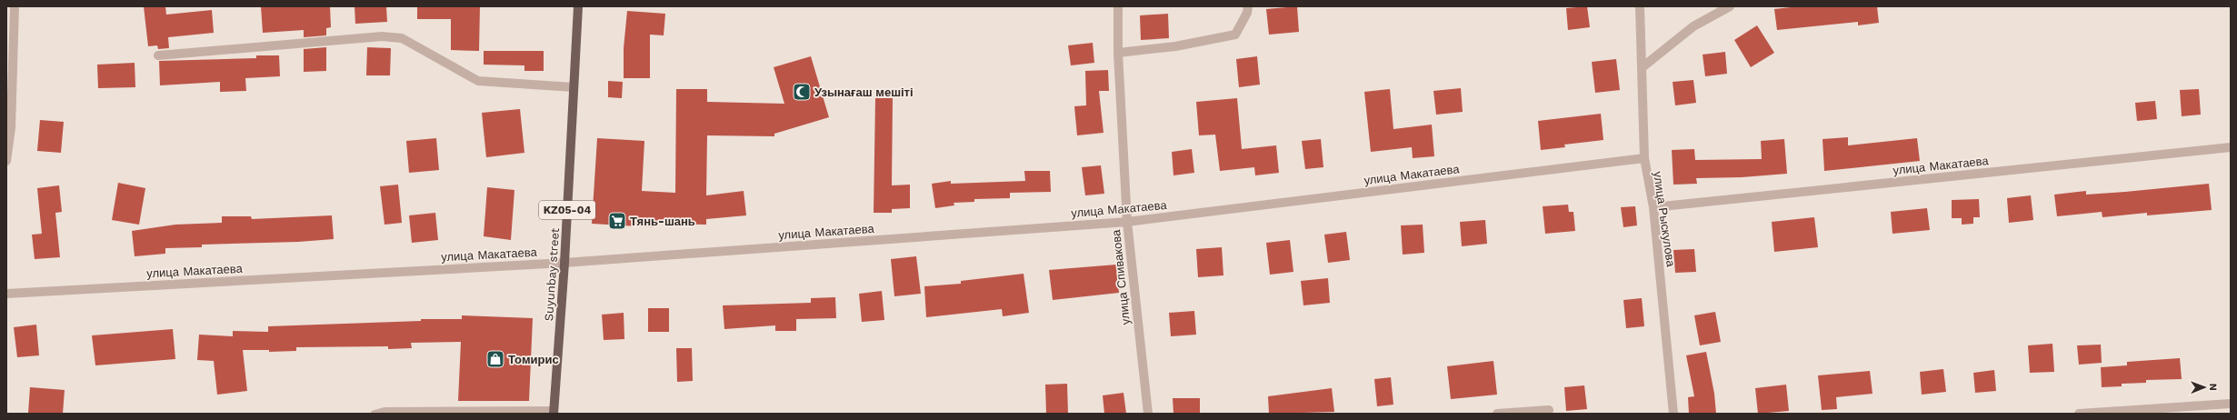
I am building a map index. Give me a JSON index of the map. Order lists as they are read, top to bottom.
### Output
{
  "streets": {
    "main road": ["KZ05-04", "Suyunbay street"],
    "street": ["улица Макатаева", "улица Рыскулова", "улица Спивакова"]
  },
  "crossings": [
    ["улица Макатаева", "улица Рыскулова"],
    ["улица Макатаева", "Suyunbay street"],
    ["улица Макатаева", "улица Спивакова"]
  ],
  "places": {
    "mosque": ["Узынағаш мешіті"],
    "supermarket": ["Тянь-шань"],
    "shop": ["Томирис"]
  },
  "north": "right"
}
